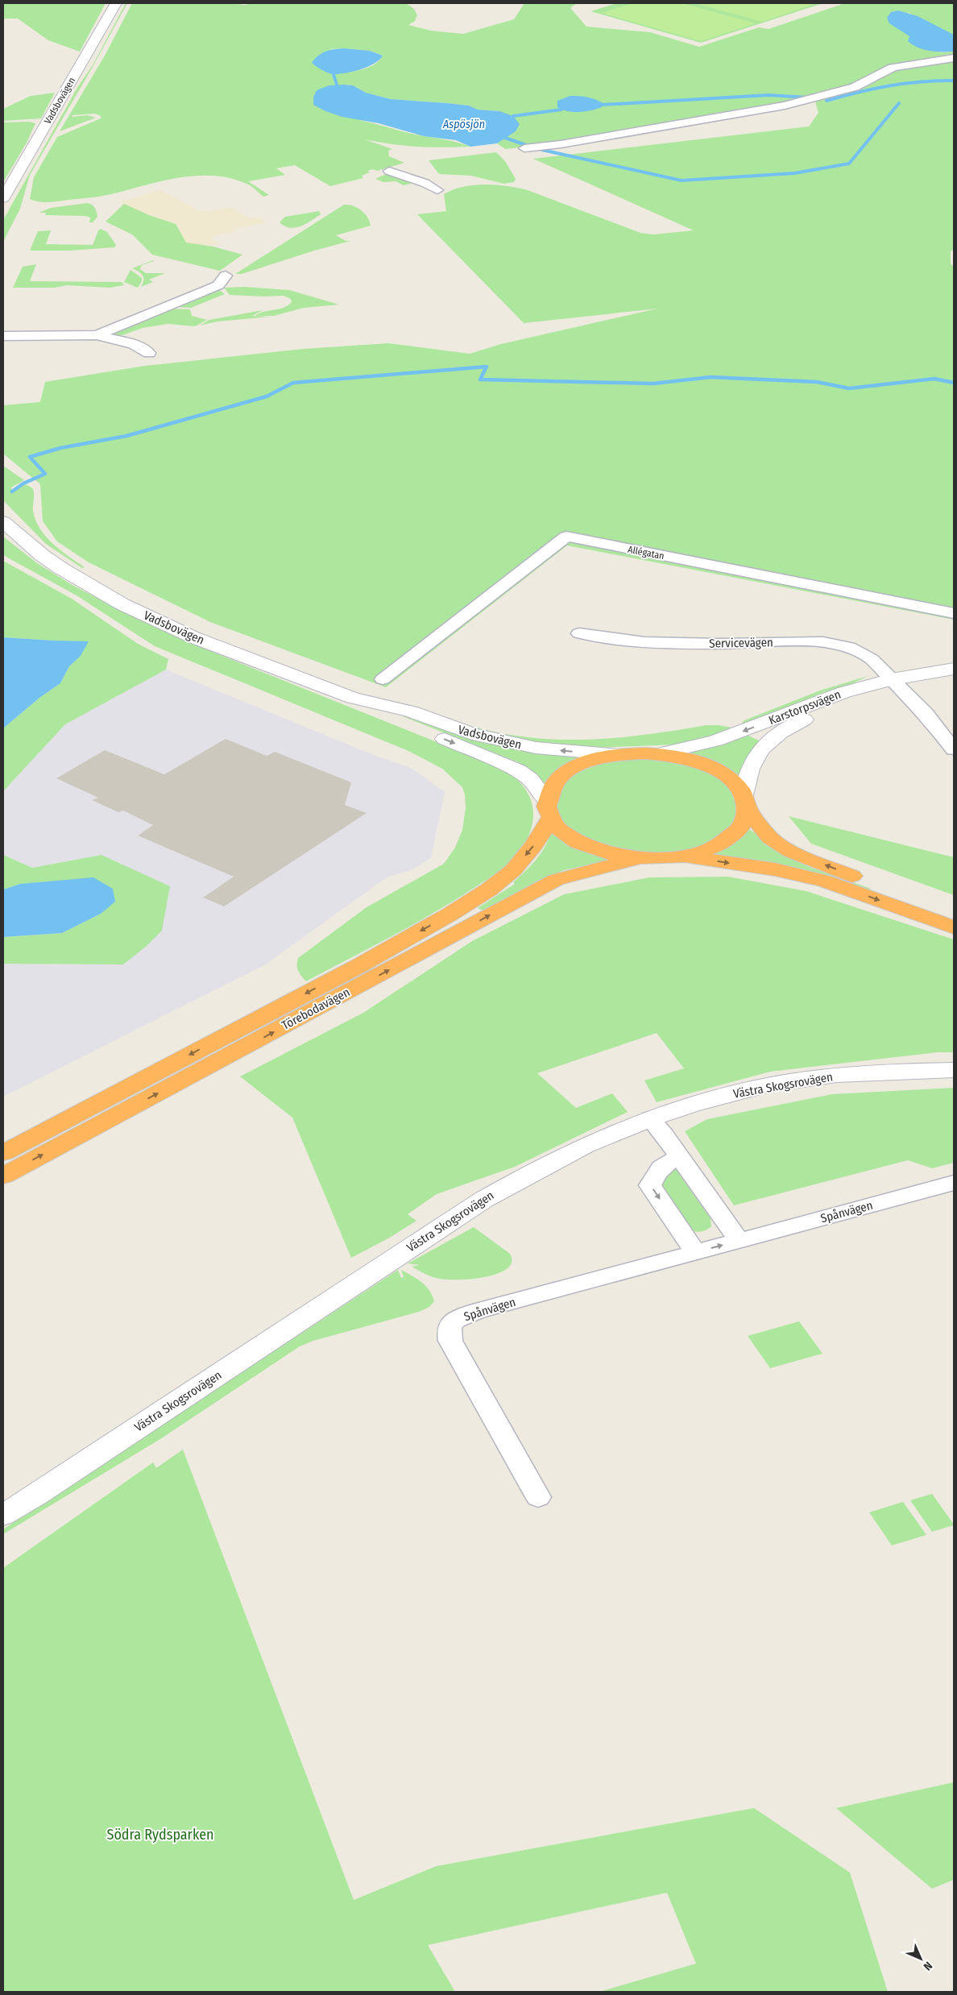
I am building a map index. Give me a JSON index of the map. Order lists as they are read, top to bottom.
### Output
{
  "streets": {
    "highway": ["Törebodavägen"],
    "main road": ["Vadsbovägen", "Karstorpsvägen", "Västra Skogsrovägen"],
    "street": ["Allégatan", "Servicevägen", "Spånvägen"]
  },
  "crossings": [
    ["Vadsbovägen", "Törebodavägen"],
    ["Servicevägen", "Karstorpsvägen"],
    ["Karstorpsvägen", "Törebodavägen"]
  ],
  "one_way": ["Karstorpsvägen"],
  "water": ["Aspösjön"],
  "parks": ["Södra Rydsparken"],
  "north": "bottom right"
}
